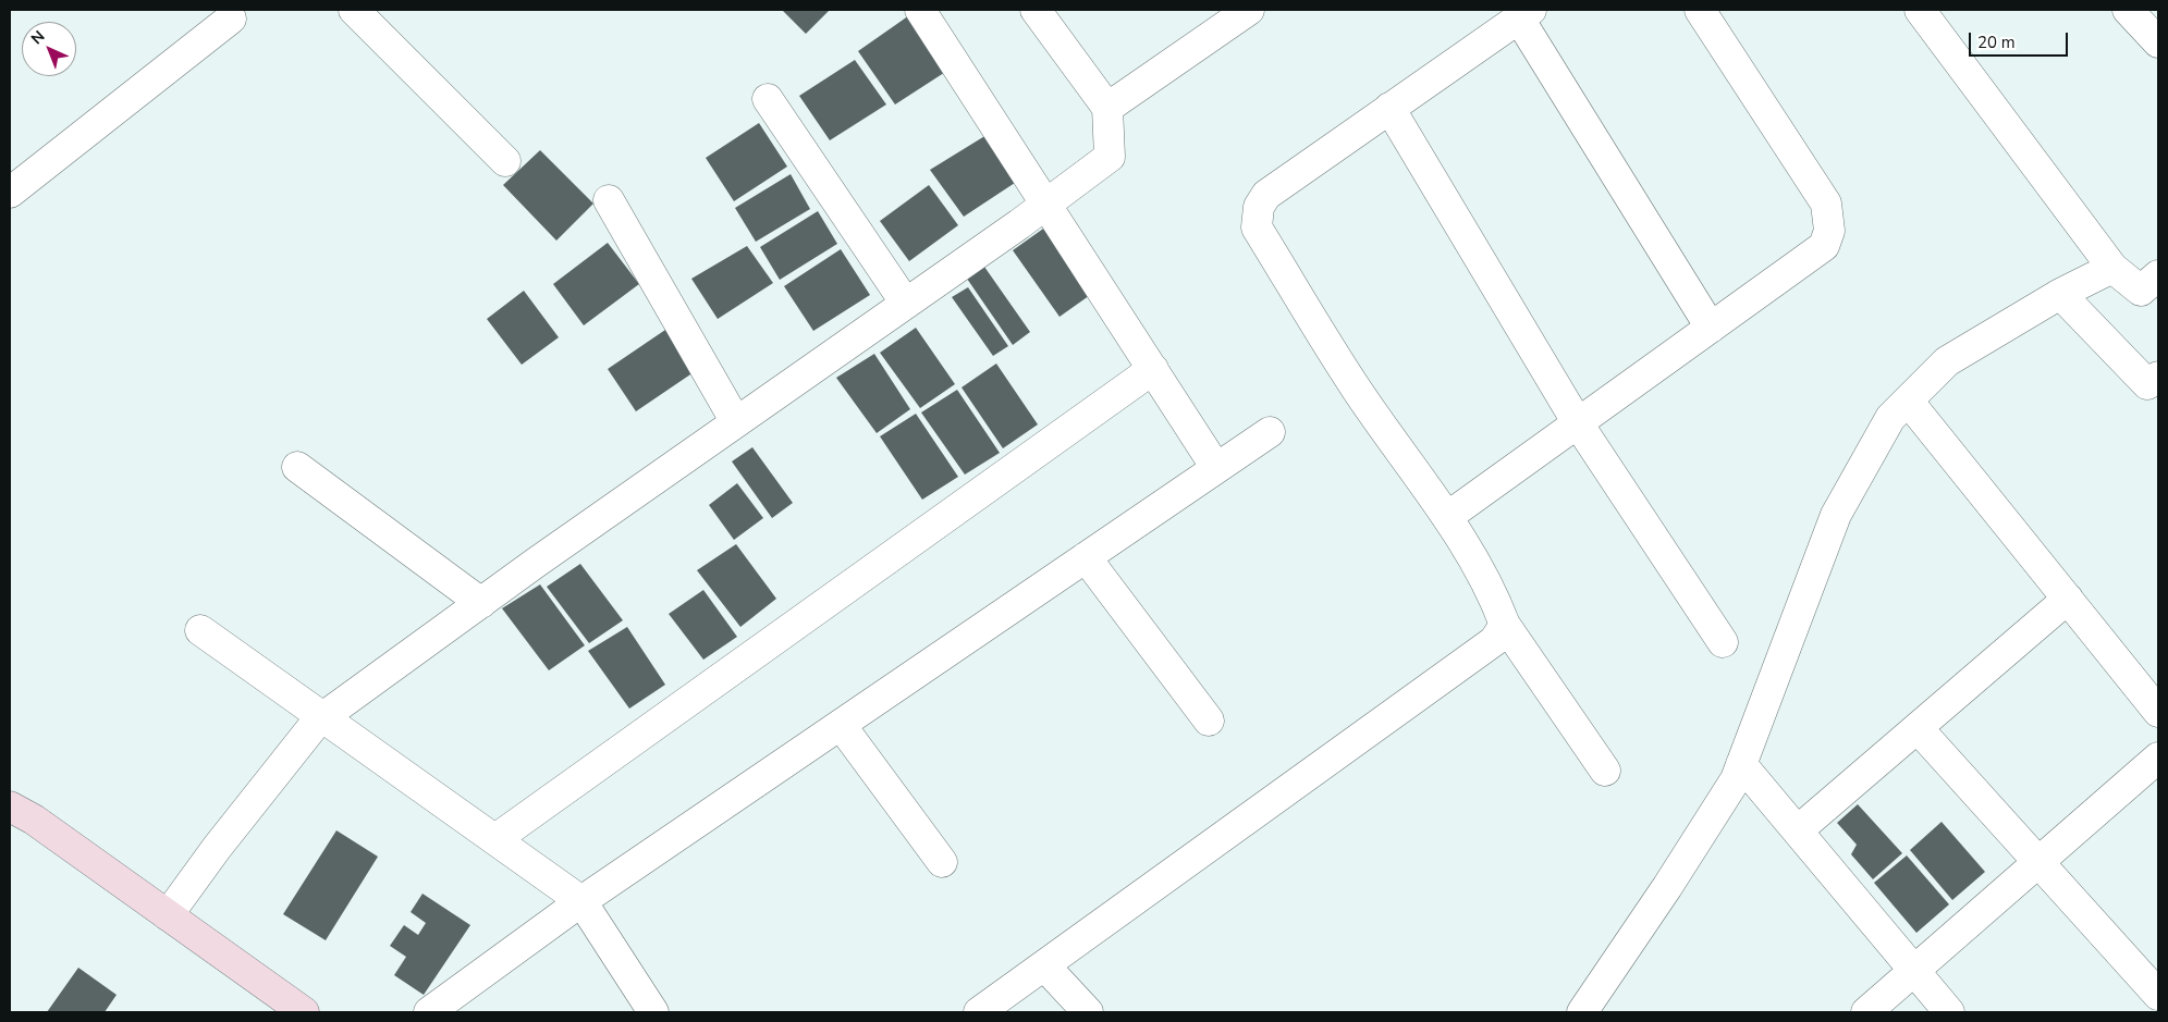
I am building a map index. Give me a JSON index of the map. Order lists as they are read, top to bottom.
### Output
{
  "scale_bar": "20 m",
  "north": "top left"
}
